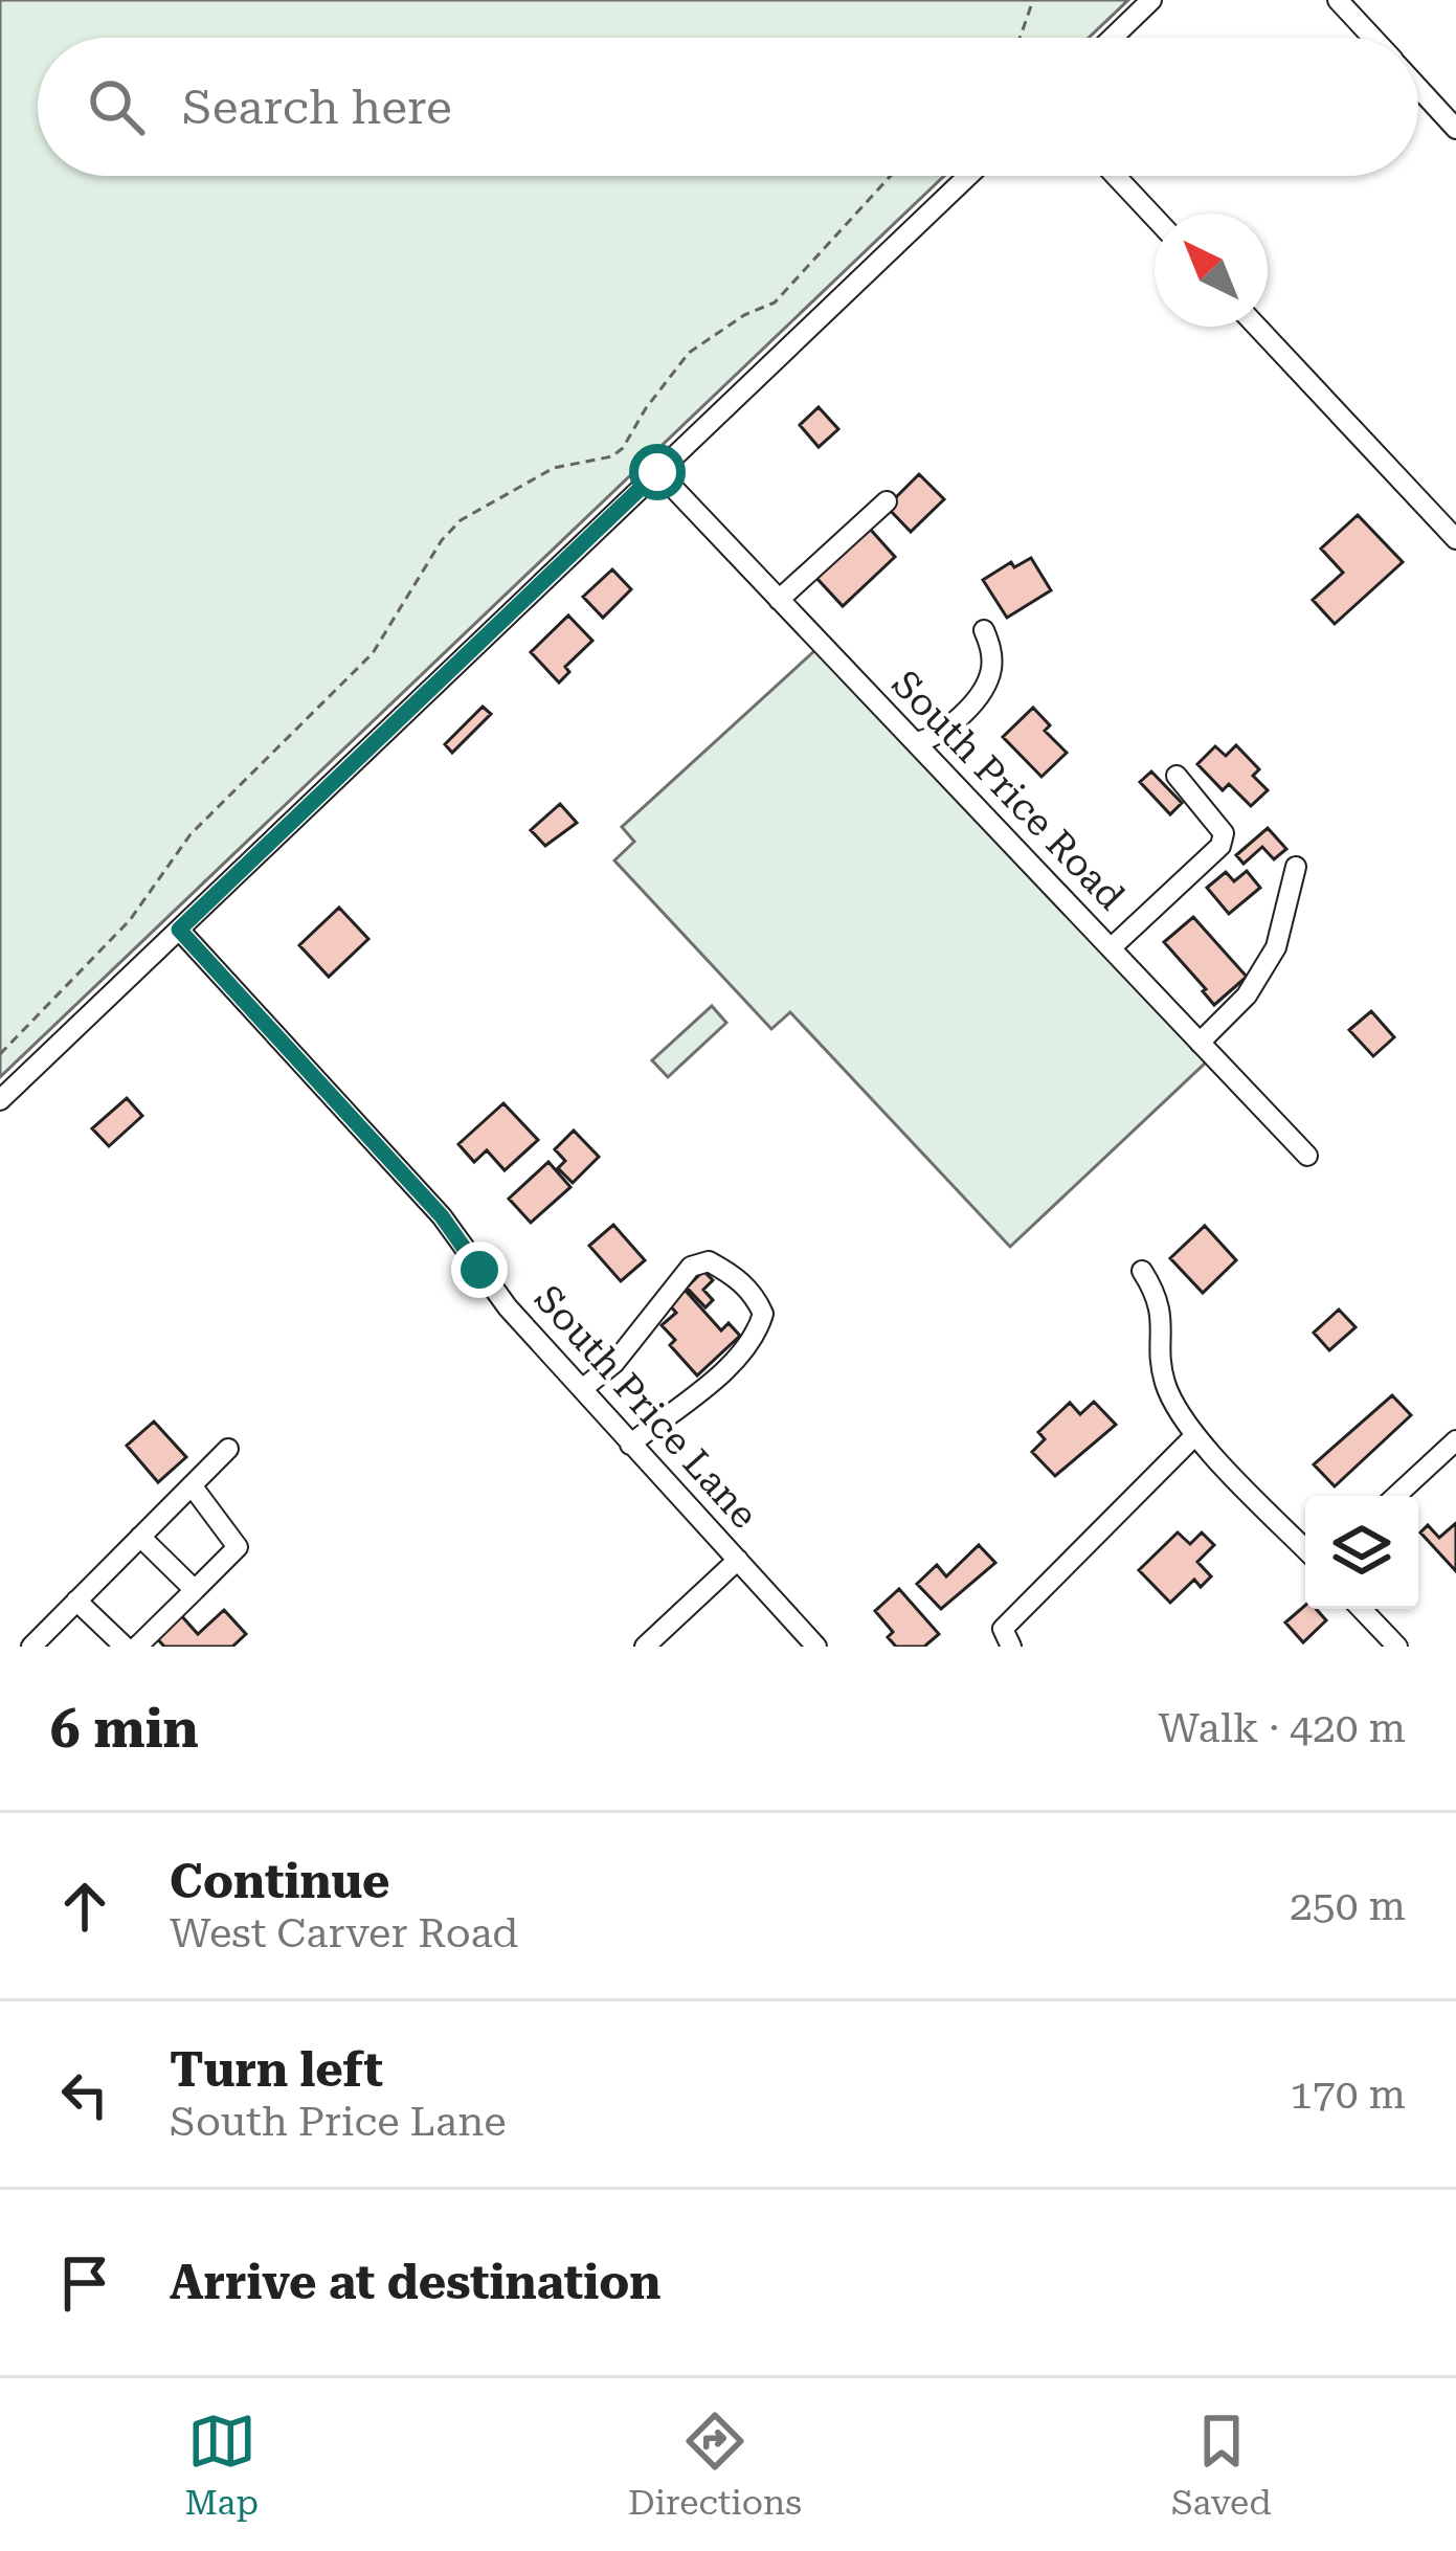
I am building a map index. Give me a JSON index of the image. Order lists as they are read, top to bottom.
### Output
{
  "streets": {
    "street": ["South Price Road", "South Price Lane"]
  },
  "north": "top left",
  "page": {
    "search": "Search here",
    "heading": ["6 min", "Walk · 420 m"],
    "list": [
      ["Continue", "West Carver Road", "250 m"],
      ["Turn left", "South Price Lane", "170 m"],
      "Arrive at destination"
    ],
    "nav": ["Map", "Directions", "Saved"]
  }
}
